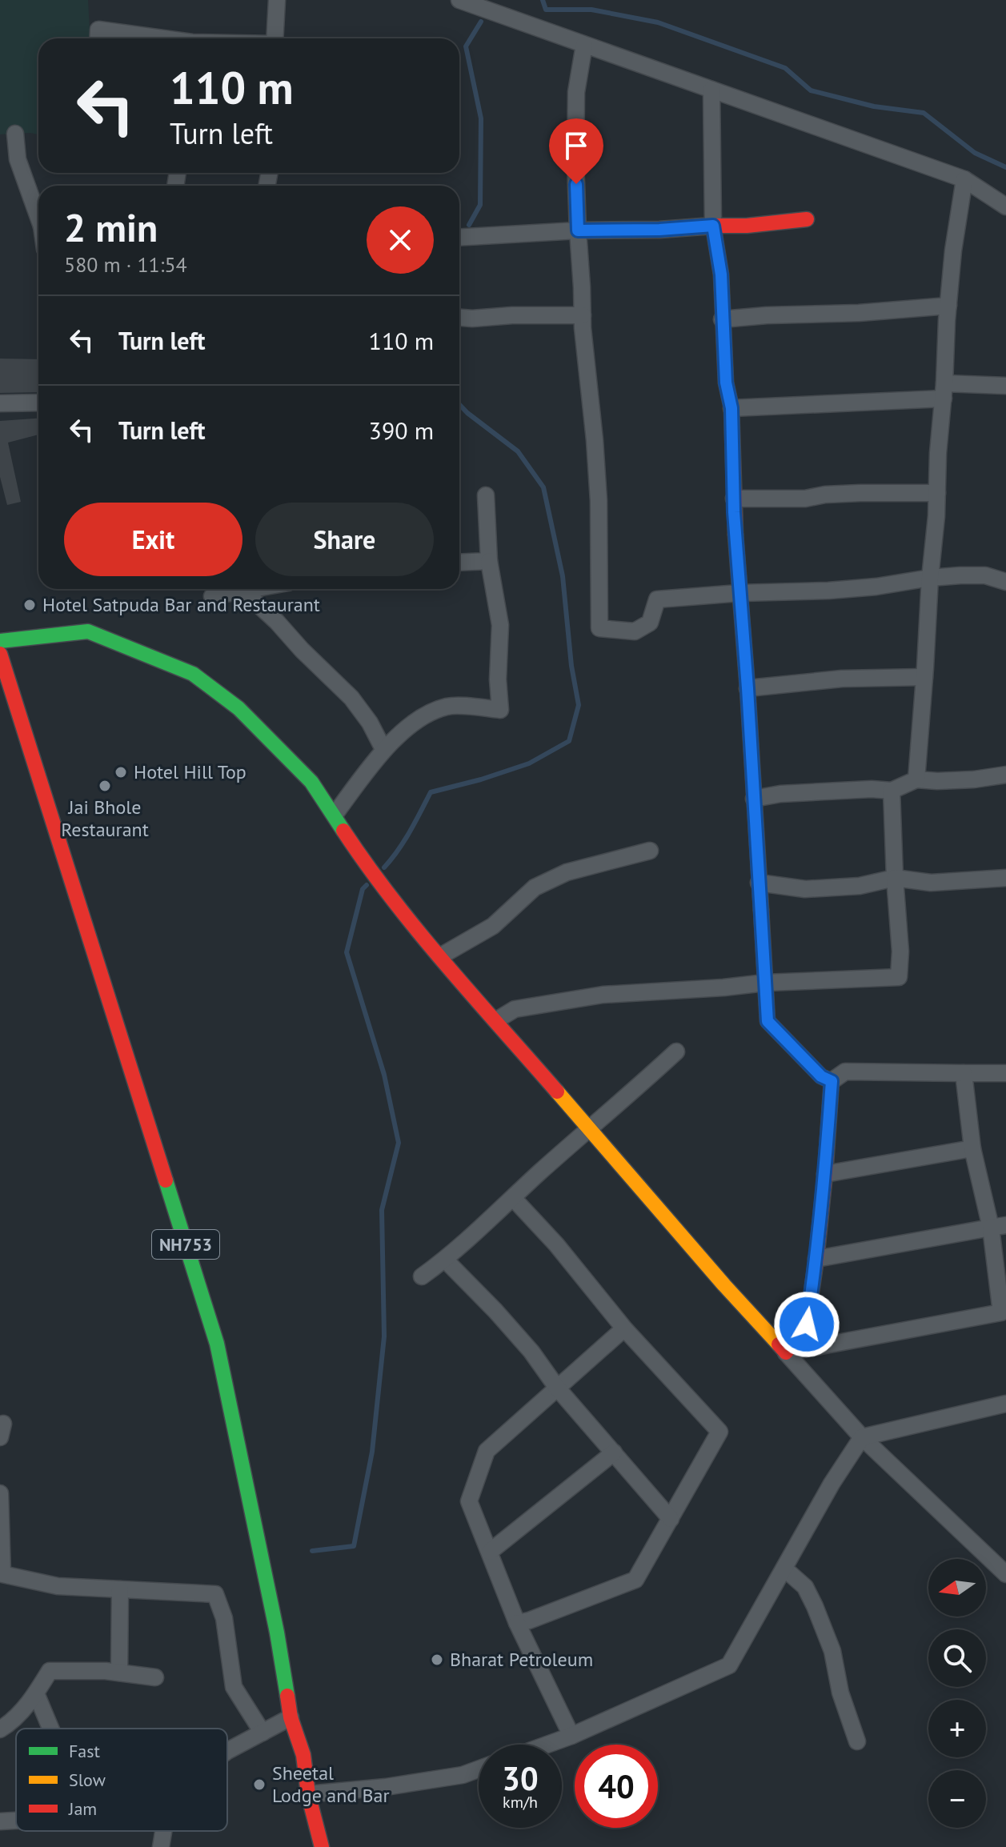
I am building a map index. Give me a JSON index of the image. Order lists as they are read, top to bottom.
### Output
{
  "streets": {
    "main road": ["NH753"]
  },
  "places": [
    "Hotel Satpuda Bar and Restaurant",
    "Hotel Hill Top",
    "Jai Bhole Restaurant",
    "Bharat Petroleum",
    "Sheetal Lodge and Bar"
  ],
  "legend": ["Fast", "Slow", "Jam"],
  "north": "left",
  "page": {
    "turn": ["110 m", "Turn left"],
    "heading": ["2 min", "580 m · 11:54"],
    "list": [
      {
        "name": "Turn left",
        "value": "110 m"
      },
      {
        "name": "Turn left",
        "value": "390 m"
      }
    ],
    "buttons": ["Exit", "Share"],
    "map_buttons": ["+", "−"],
    "speed": "30 km/h",
    "limit": "40"
  }
}
